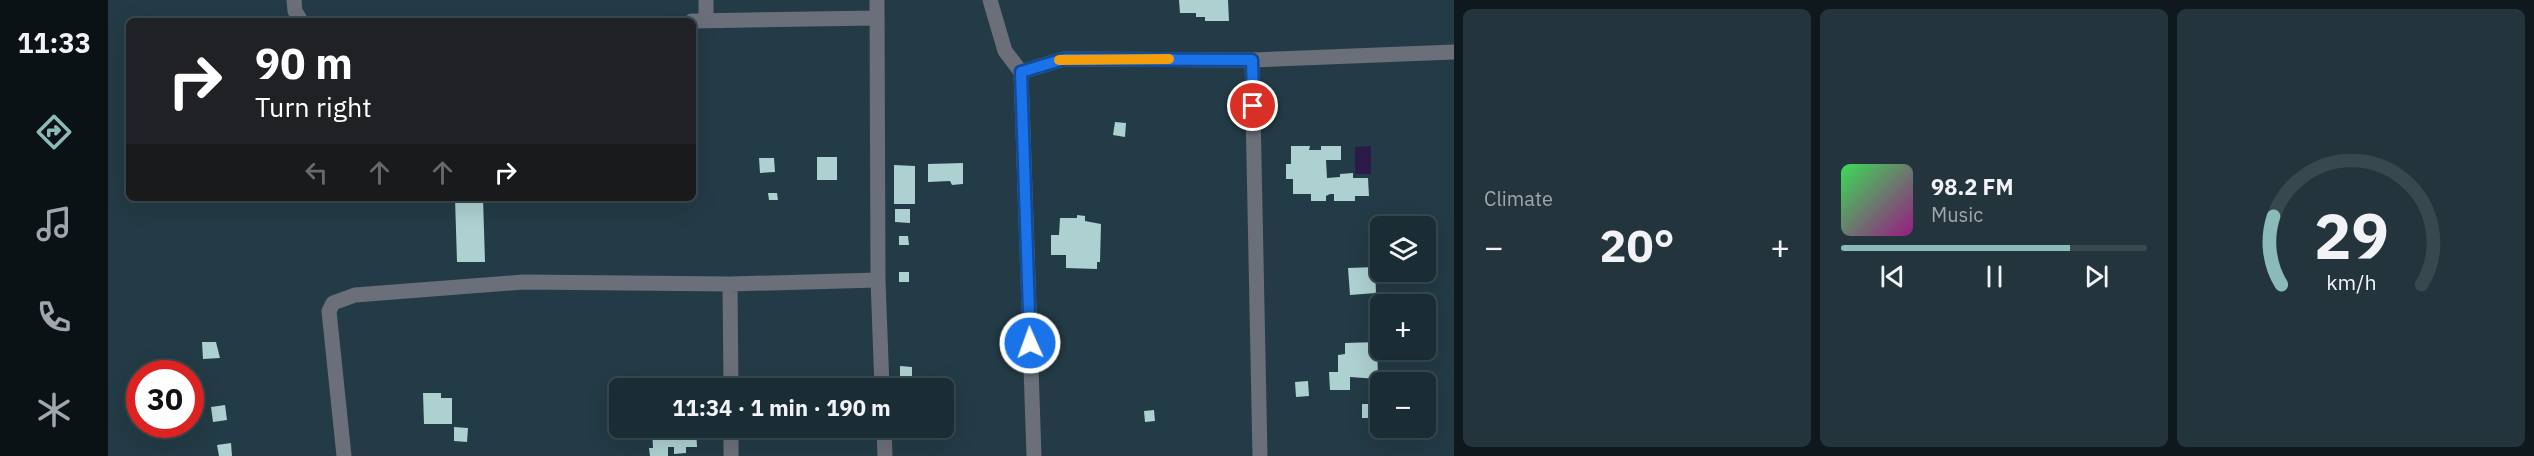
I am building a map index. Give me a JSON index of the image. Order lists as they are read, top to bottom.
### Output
{
  "page": {
    "tabs": "11:33",
    "tile": "Climate",
    "turn": ["90 m", "Turn right"],
    "song": ["98.2 FM", "Music"],
    "map_buttons": ["+", "−"],
    "heat": ["−", "20°", "+"],
    "limit": "30",
    "trip": "11:34 · 1 min · 190 m",
    "gauge": ["29", "km/h"]
  }
}
